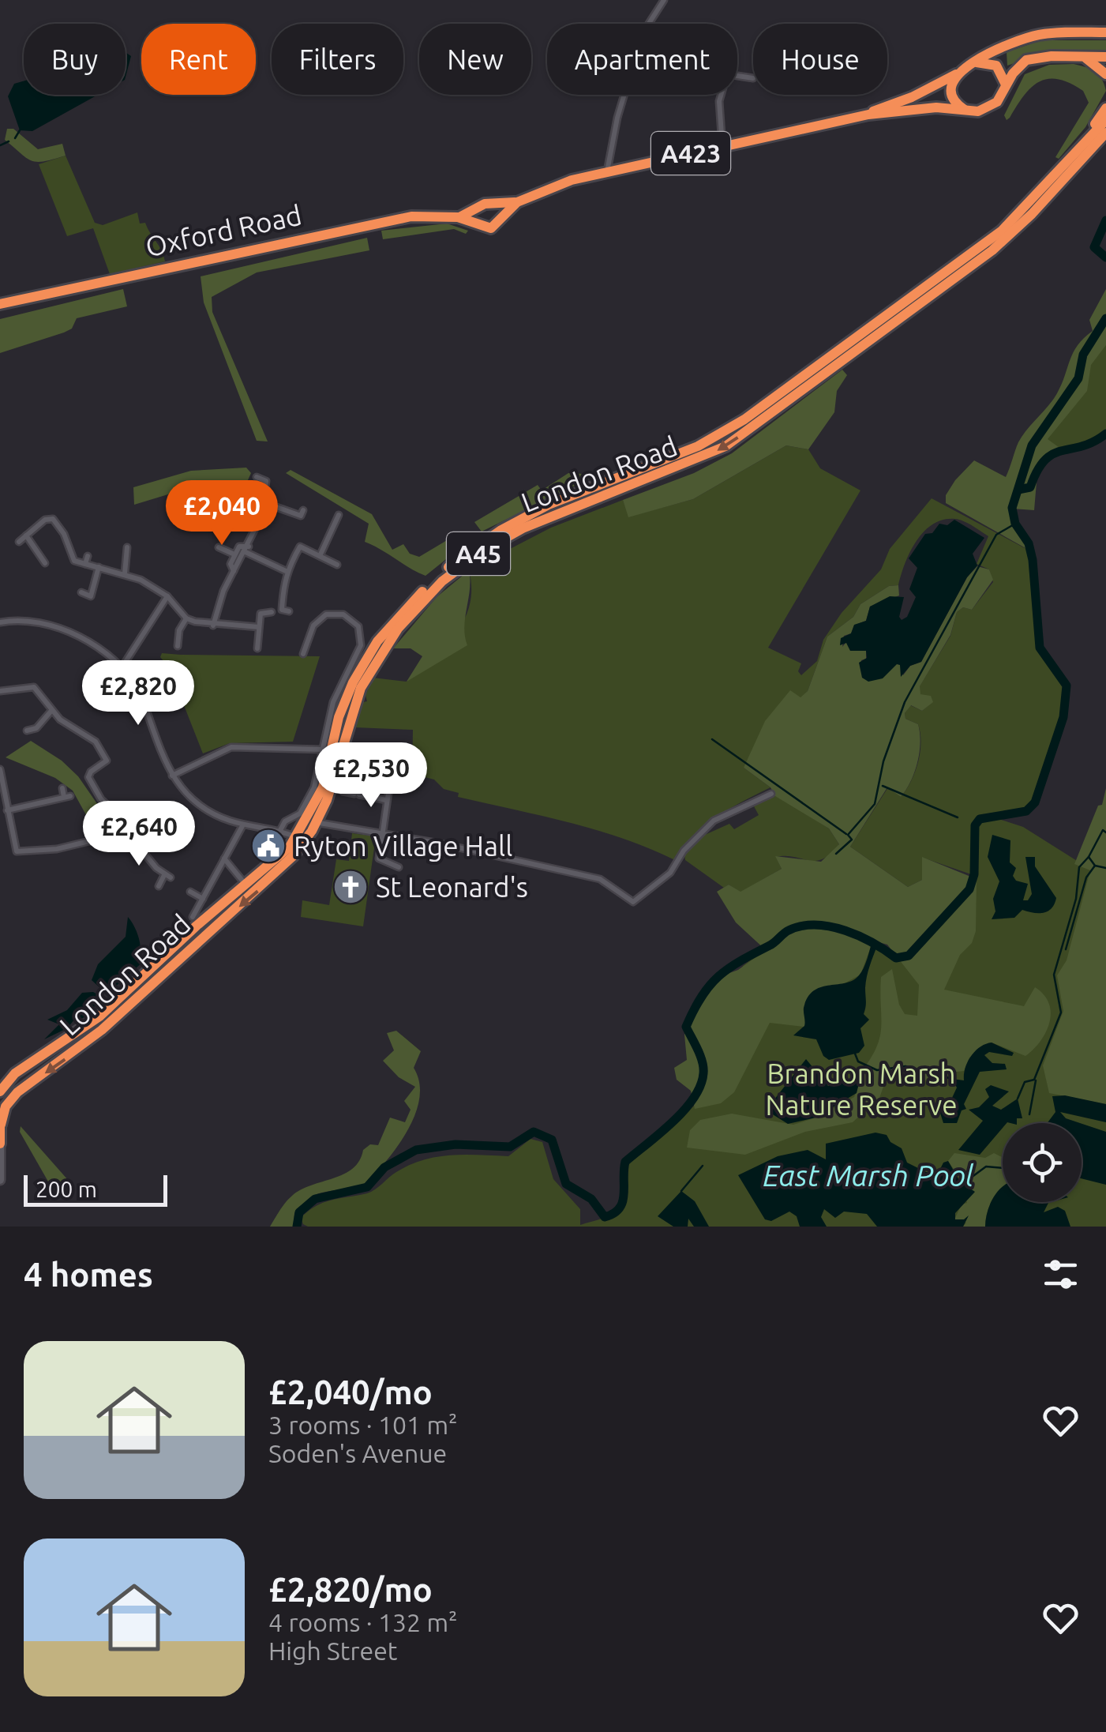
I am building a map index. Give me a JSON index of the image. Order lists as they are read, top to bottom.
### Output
{
  "streets": {
    "highway": [
      "A423",
      "Oxford Road",
      "London Road",
      "A45"
    ]
  },
  "crossings": [
    ["A423", "Oxford Road"]
  ],
  "water": ["East Marsh Pool"],
  "parks": ["Brandon Marsh Nature Reserve"],
  "places": {
    "public building": ["Ryton Village Hall"],
    "church": ["St Leonard's"]
  },
  "scale_bar": "200 m",
  "page": {
    "chip": [
      "Buy",
      "Rent",
      "Filters",
      "New",
      "Apartment",
      "House"
    ],
    "price": [
      "£2,040",
      "£2,820",
      "£2,530",
      "£2,640"
    ],
    "scale": "200 m",
    "heading": "4 homes",
    "list": [
      {
        "name": "£2,040/mo",
        "note": "3 rooms · 101 m² · Soden's Avenue"
      },
      {
        "name": "£2,820/mo",
        "note": "4 rooms · 132 m² · High Street"
      }
    ]
  }
}
